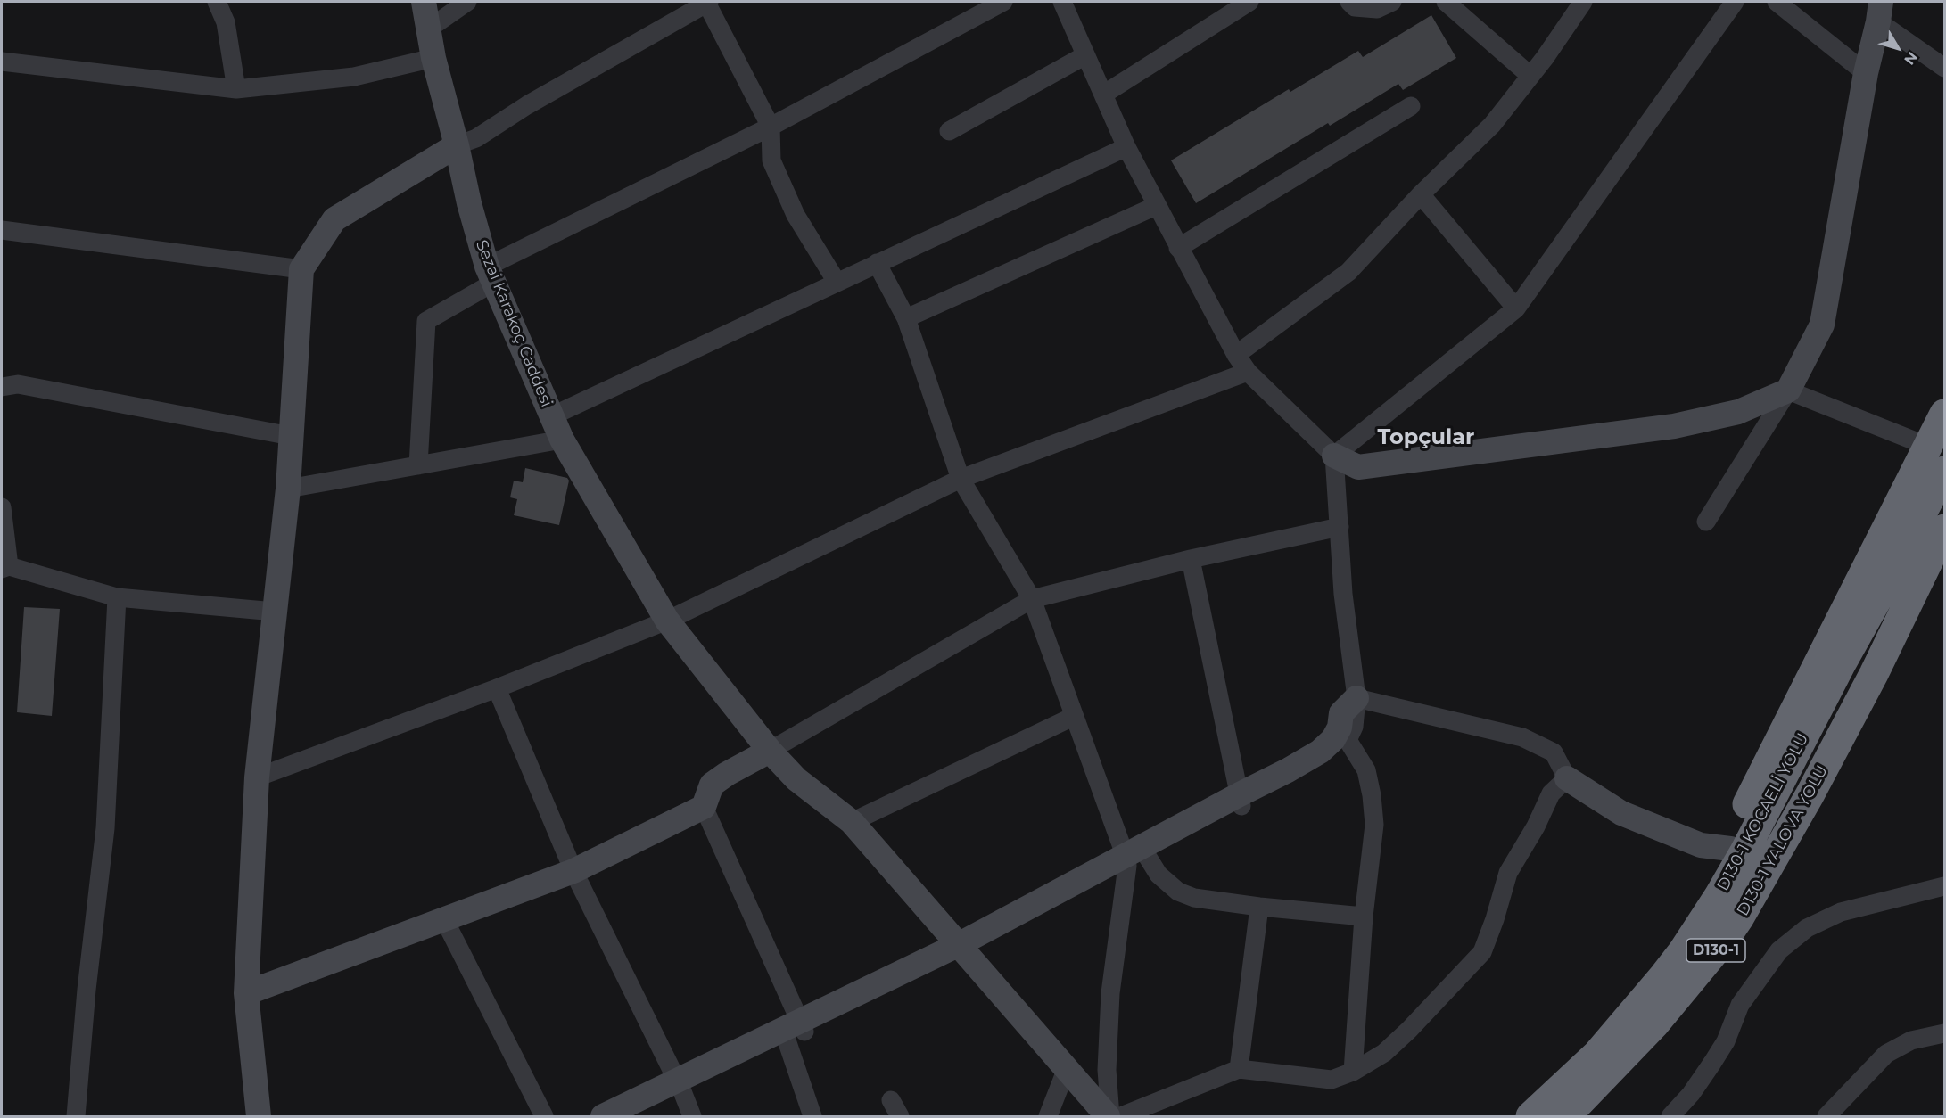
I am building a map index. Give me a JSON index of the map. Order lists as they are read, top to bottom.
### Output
{
  "streets": {
    "highway": ["D130-1 KOCAELİ YOLU", "D130-1 YALOVA YOLU", "D130-1"],
    "street": ["Sezai Karakoç Caddesi"]
  },
  "districts": ["Topçular"],
  "north": "bottom right"
}
